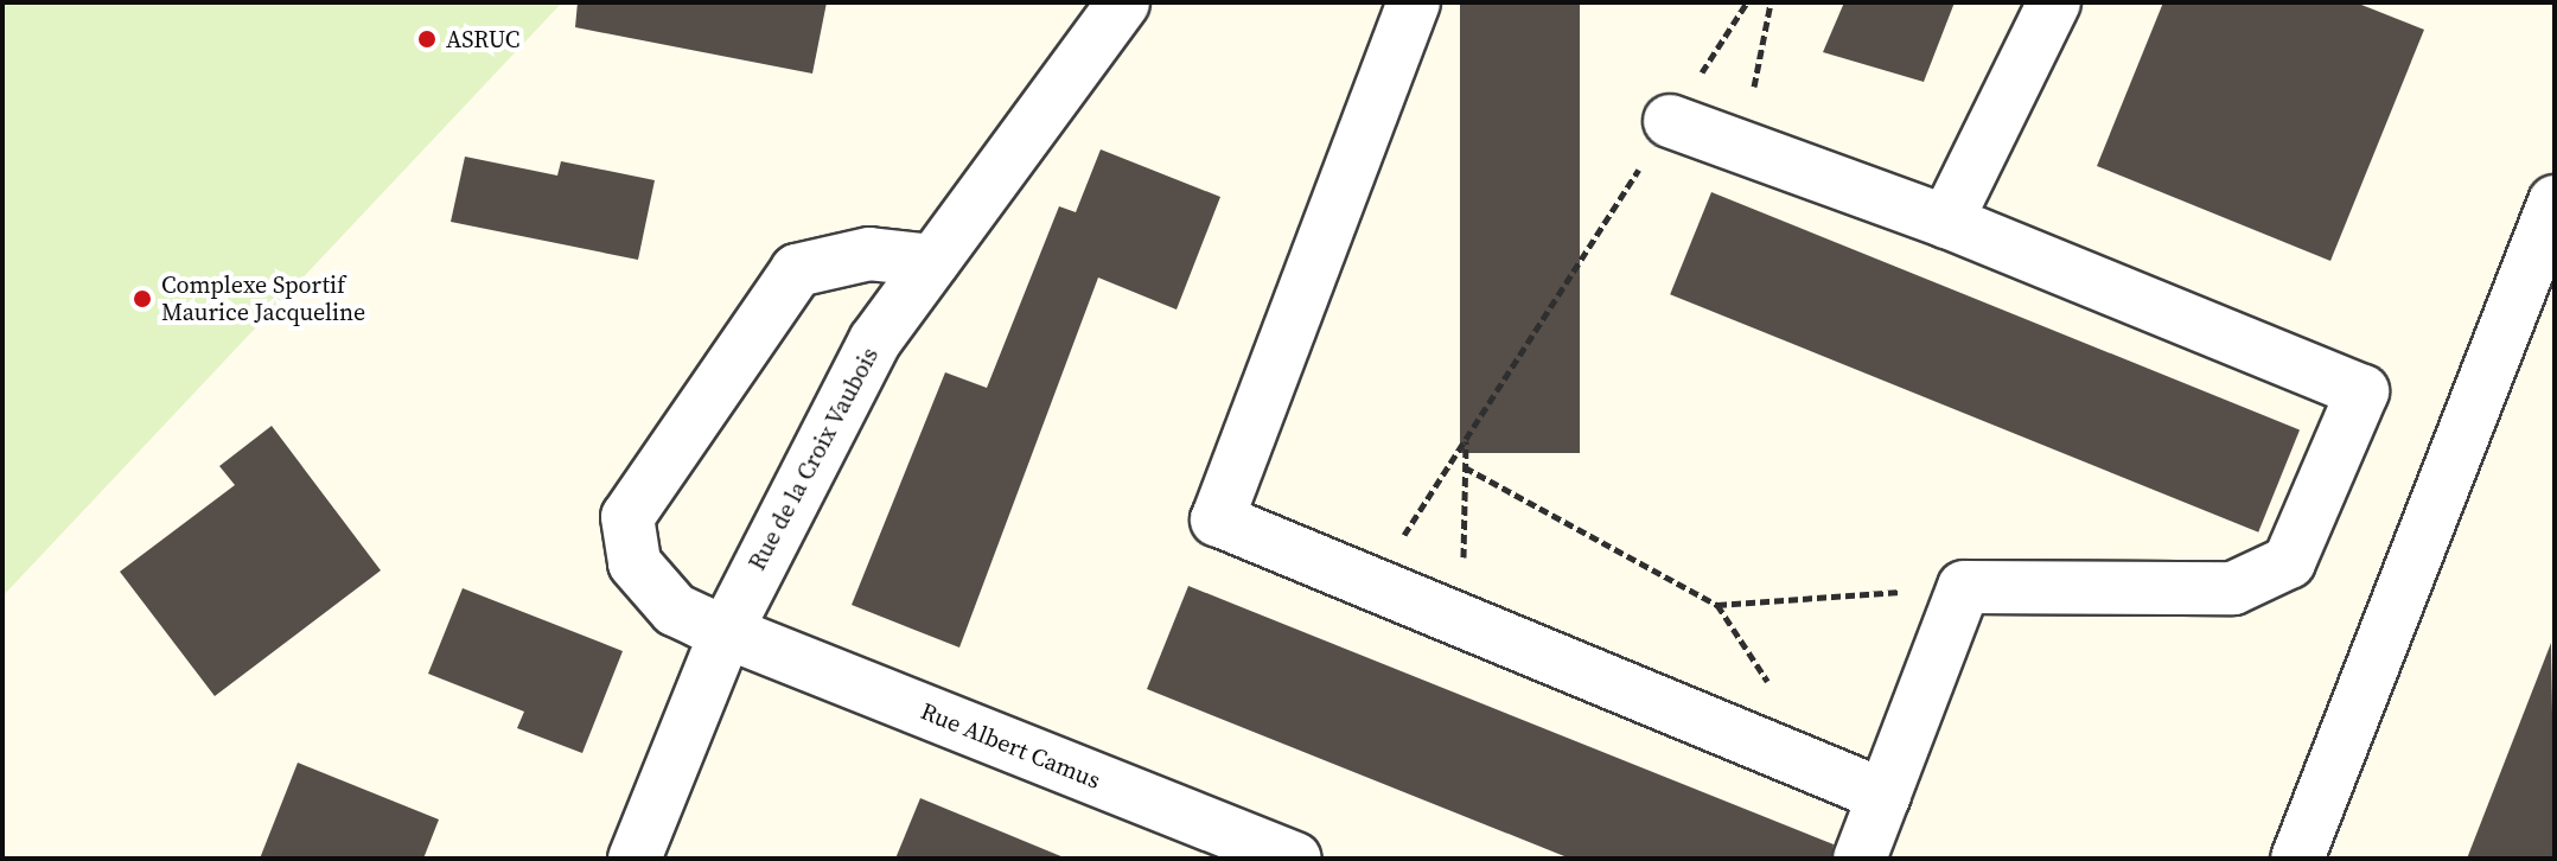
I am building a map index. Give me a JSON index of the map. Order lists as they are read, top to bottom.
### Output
{
  "streets": {
    "street": ["Rue de la Croix Vaubois", "Rue Albert Camus"]
  },
  "crossings": [
    ["Rue de la Croix Vaubois", "Rue Albert Camus"]
  ],
  "places": ["ASRUC", "Complexe Sportif Maurice Jacqueline"]
}
